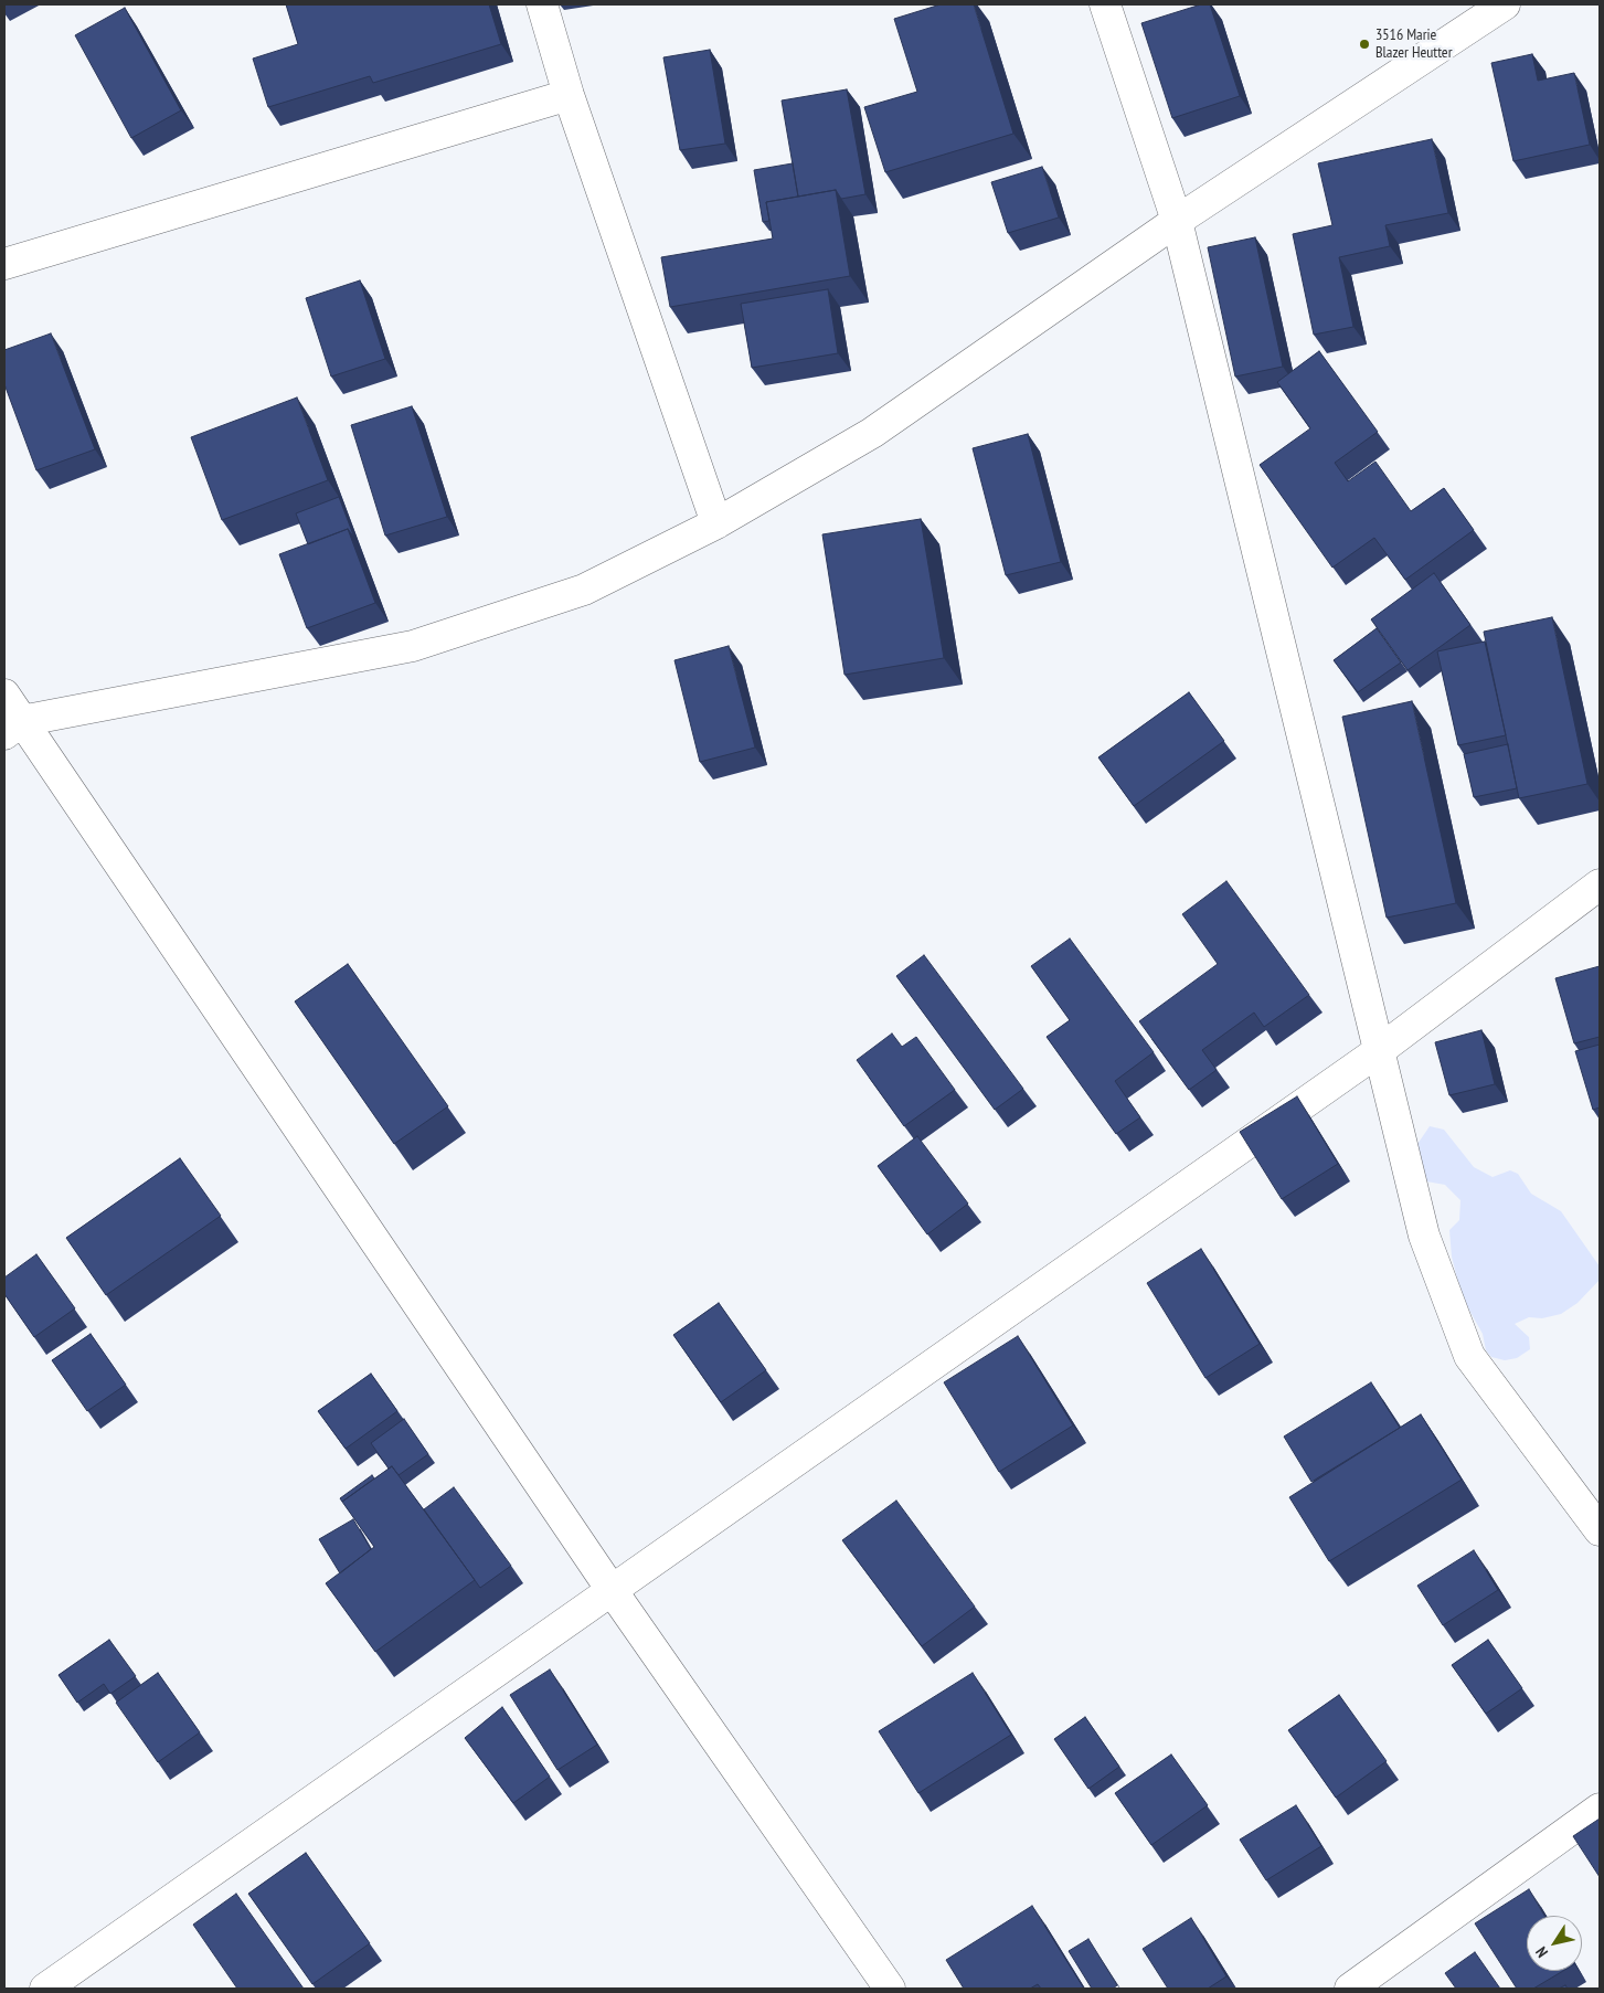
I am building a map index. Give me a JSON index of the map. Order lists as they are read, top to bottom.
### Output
{
  "places": ["3516 Marie Blazer Heutter"],
  "north": "bottom left"
}
